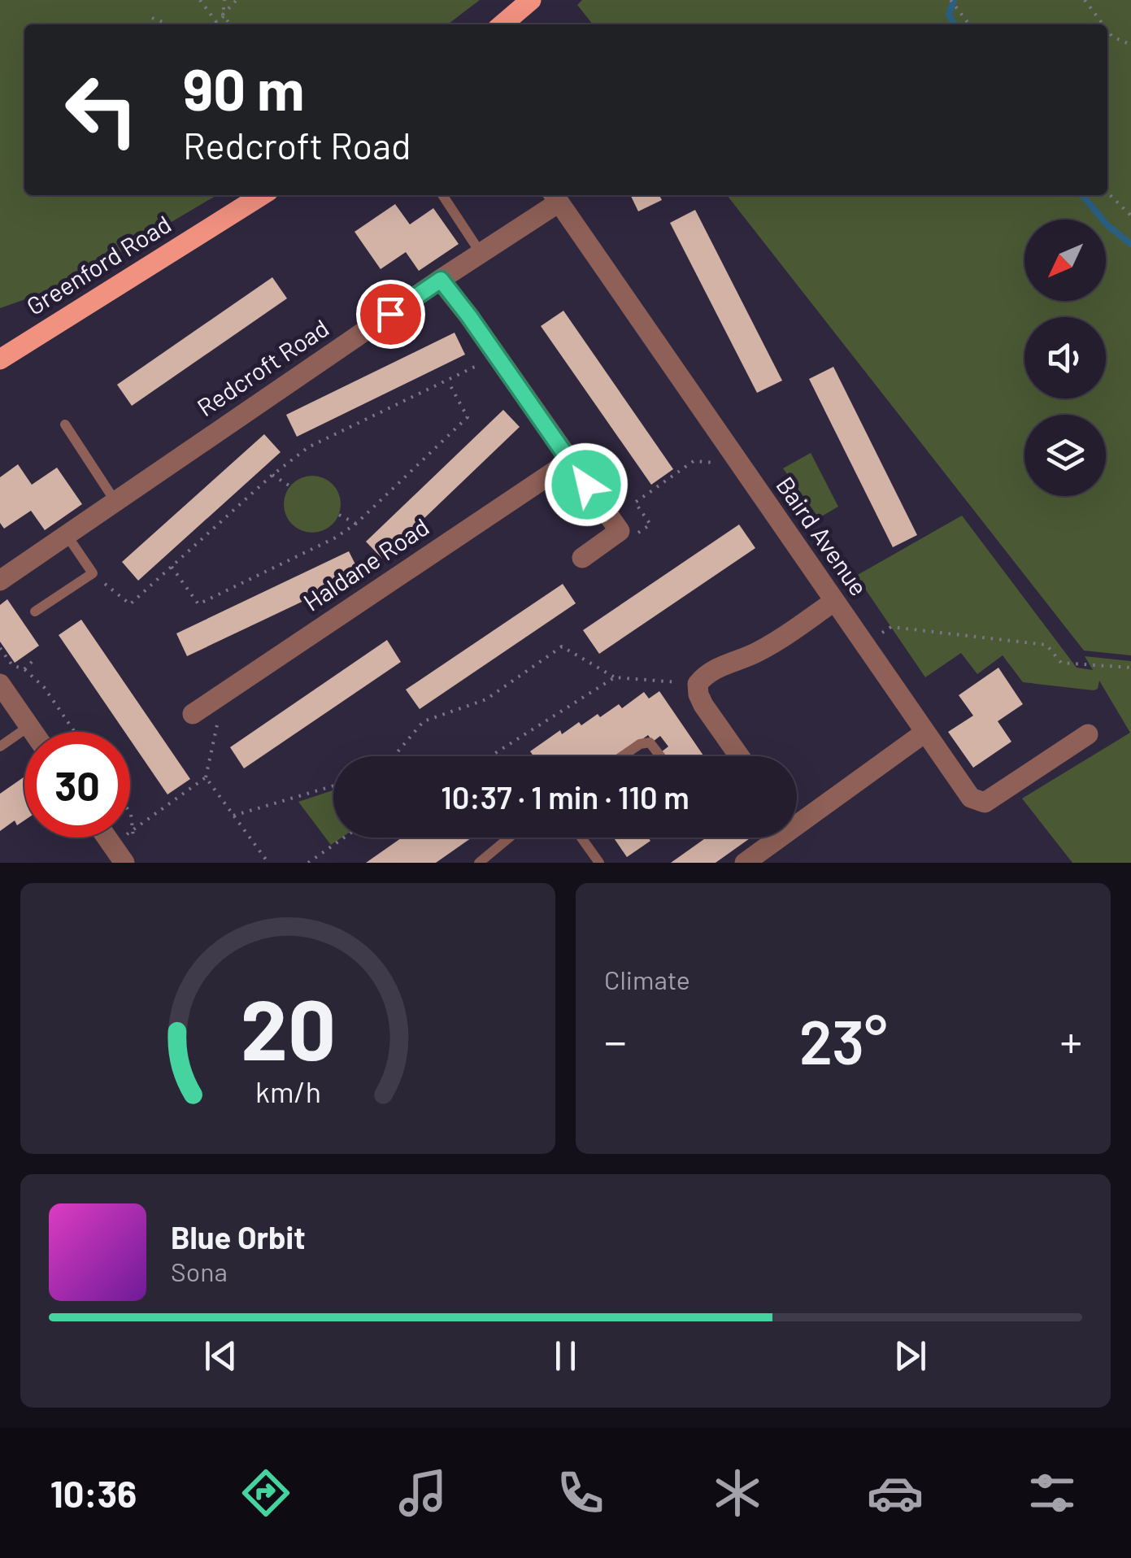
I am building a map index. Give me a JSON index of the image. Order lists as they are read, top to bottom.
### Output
{
  "streets": {
    "main road": ["Greenford Road"],
    "street": ["Redcroft Road", "Baird Avenue", "Haldane Road"]
  },
  "crossings": [
    ["Redcroft Road", "Baird Avenue"]
  ],
  "north": "bottom left",
  "page": {
    "turn": ["90 m", "Redcroft Road"],
    "limit": "30",
    "trip": "10:37 · 1 min · 110 m",
    "tile": "Climate",
    "heat": ["−", "23°", "+"],
    "song": ["Blue Orbit", "Sona"],
    "tabs": "10:36",
    "gauge": ["20", "km/h"]
  }
}
